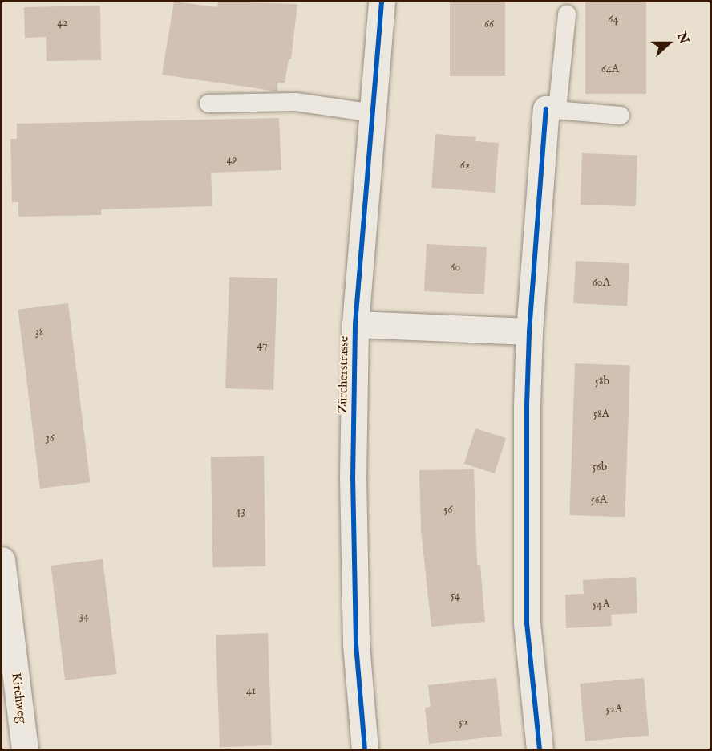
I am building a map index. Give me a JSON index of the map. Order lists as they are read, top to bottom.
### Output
{
  "streets": {
    "street": ["Zürcherstrasse", "Kirchweg"]
  },
  "house_numbers": [
    "64",
    "42",
    "66",
    "64A",
    "49",
    "62",
    "60",
    "60A",
    "38",
    "47",
    "58b",
    "58A",
    "36",
    "56b",
    "56A",
    "56",
    "43",
    "54",
    "54A",
    "34",
    "41",
    "52A",
    "52"
  ],
  "north": "right"
}
